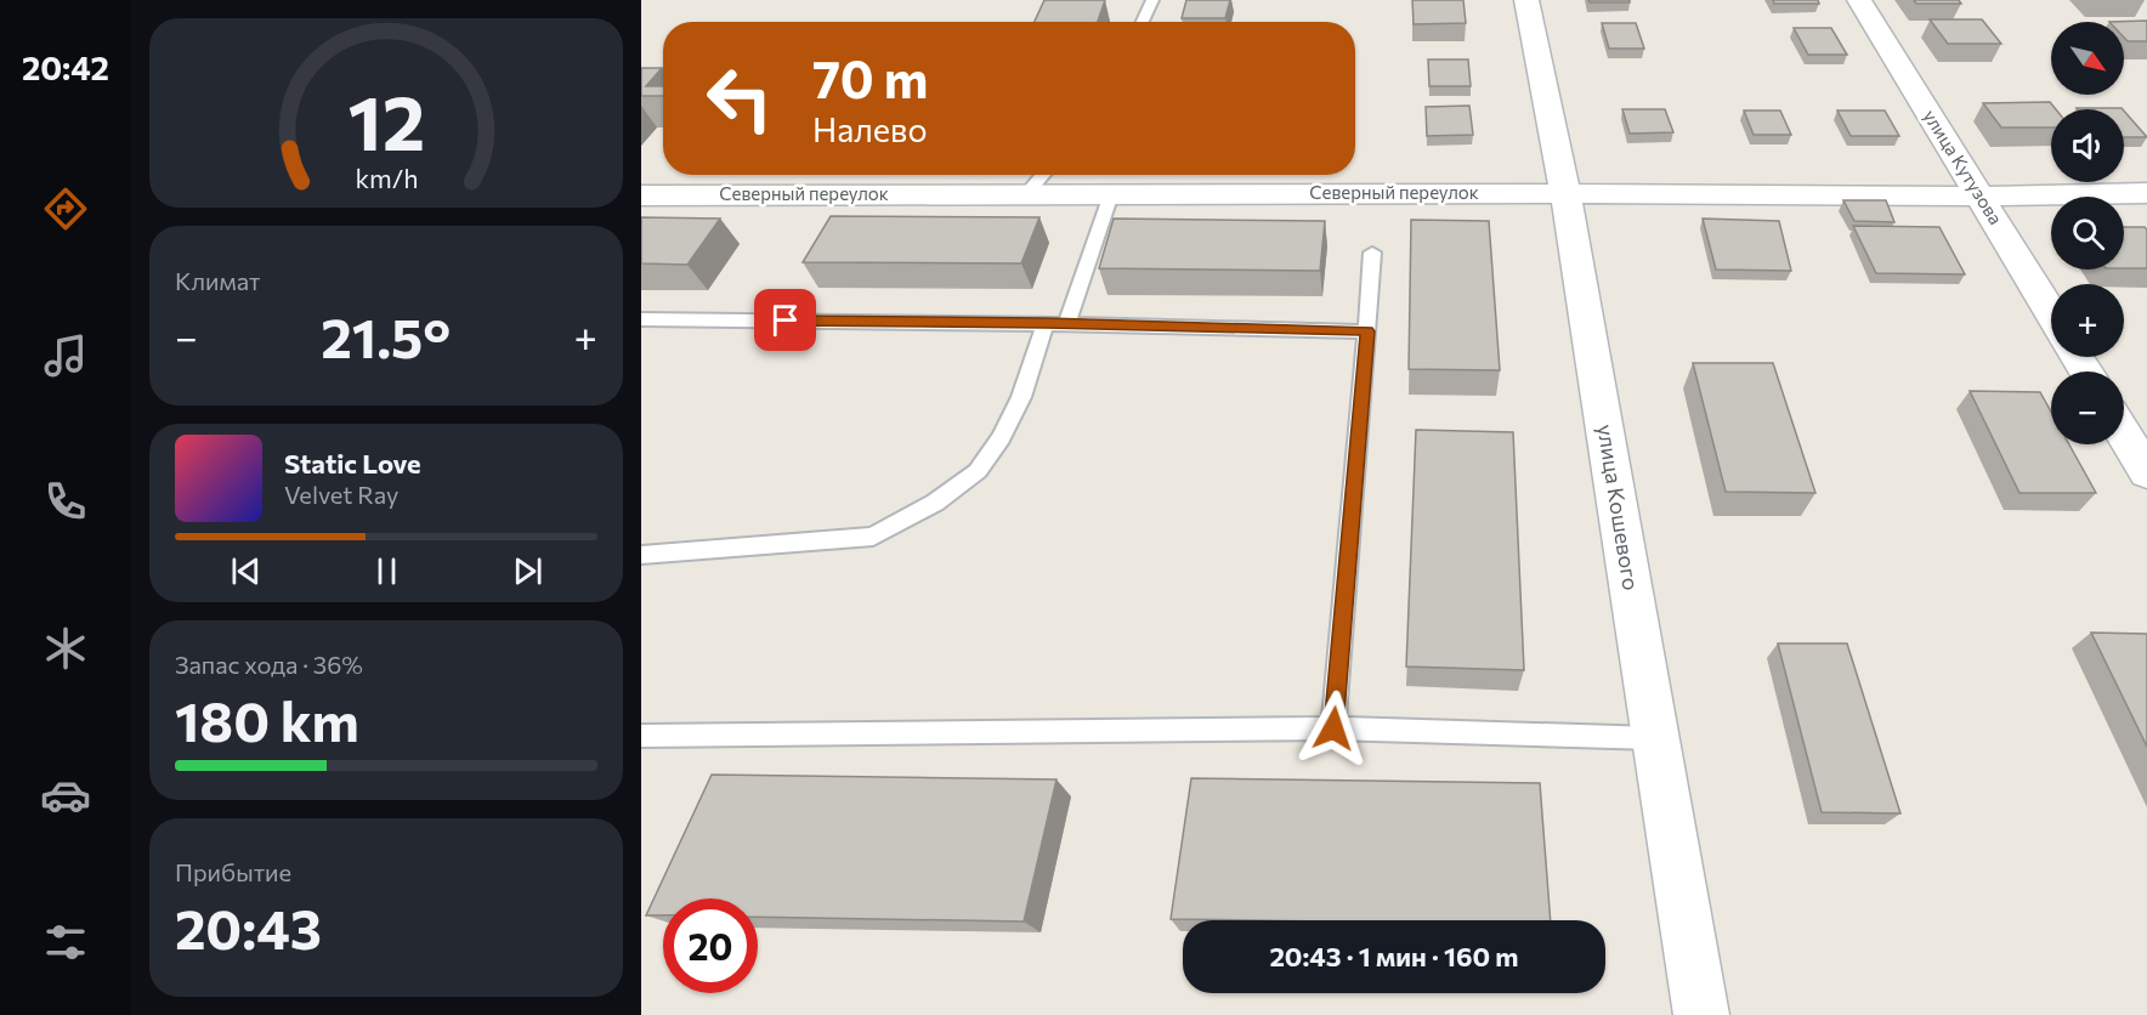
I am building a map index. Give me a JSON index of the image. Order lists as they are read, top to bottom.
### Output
{
  "streets": {
    "street": ["улица Кутузова", "Северный переулок", "улица Кошевого"]
  },
  "crossings": [
    ["улица Кутузова", "Северный переулок"],
    ["Северный переулок", "улица Кошевого"]
  ],
  "north": "bottom right",
  "page": {
    "tabs": "20:42",
    "map_buttons": ["+", "−"],
    "turn": ["70 m", "Налево"],
    "tile": [
      "Климат",
      ["Запас хода · 36%", "180 km"],
      ["Прибытие", "20:43"]
    ],
    "heat": ["−", "21.5°", "+"],
    "song": ["Static Love", "Velvet Ray"],
    "limit": "20",
    "trip": "20:43 · 1 мин · 160 m",
    "gauge": ["12", "km/h"]
  }
}
